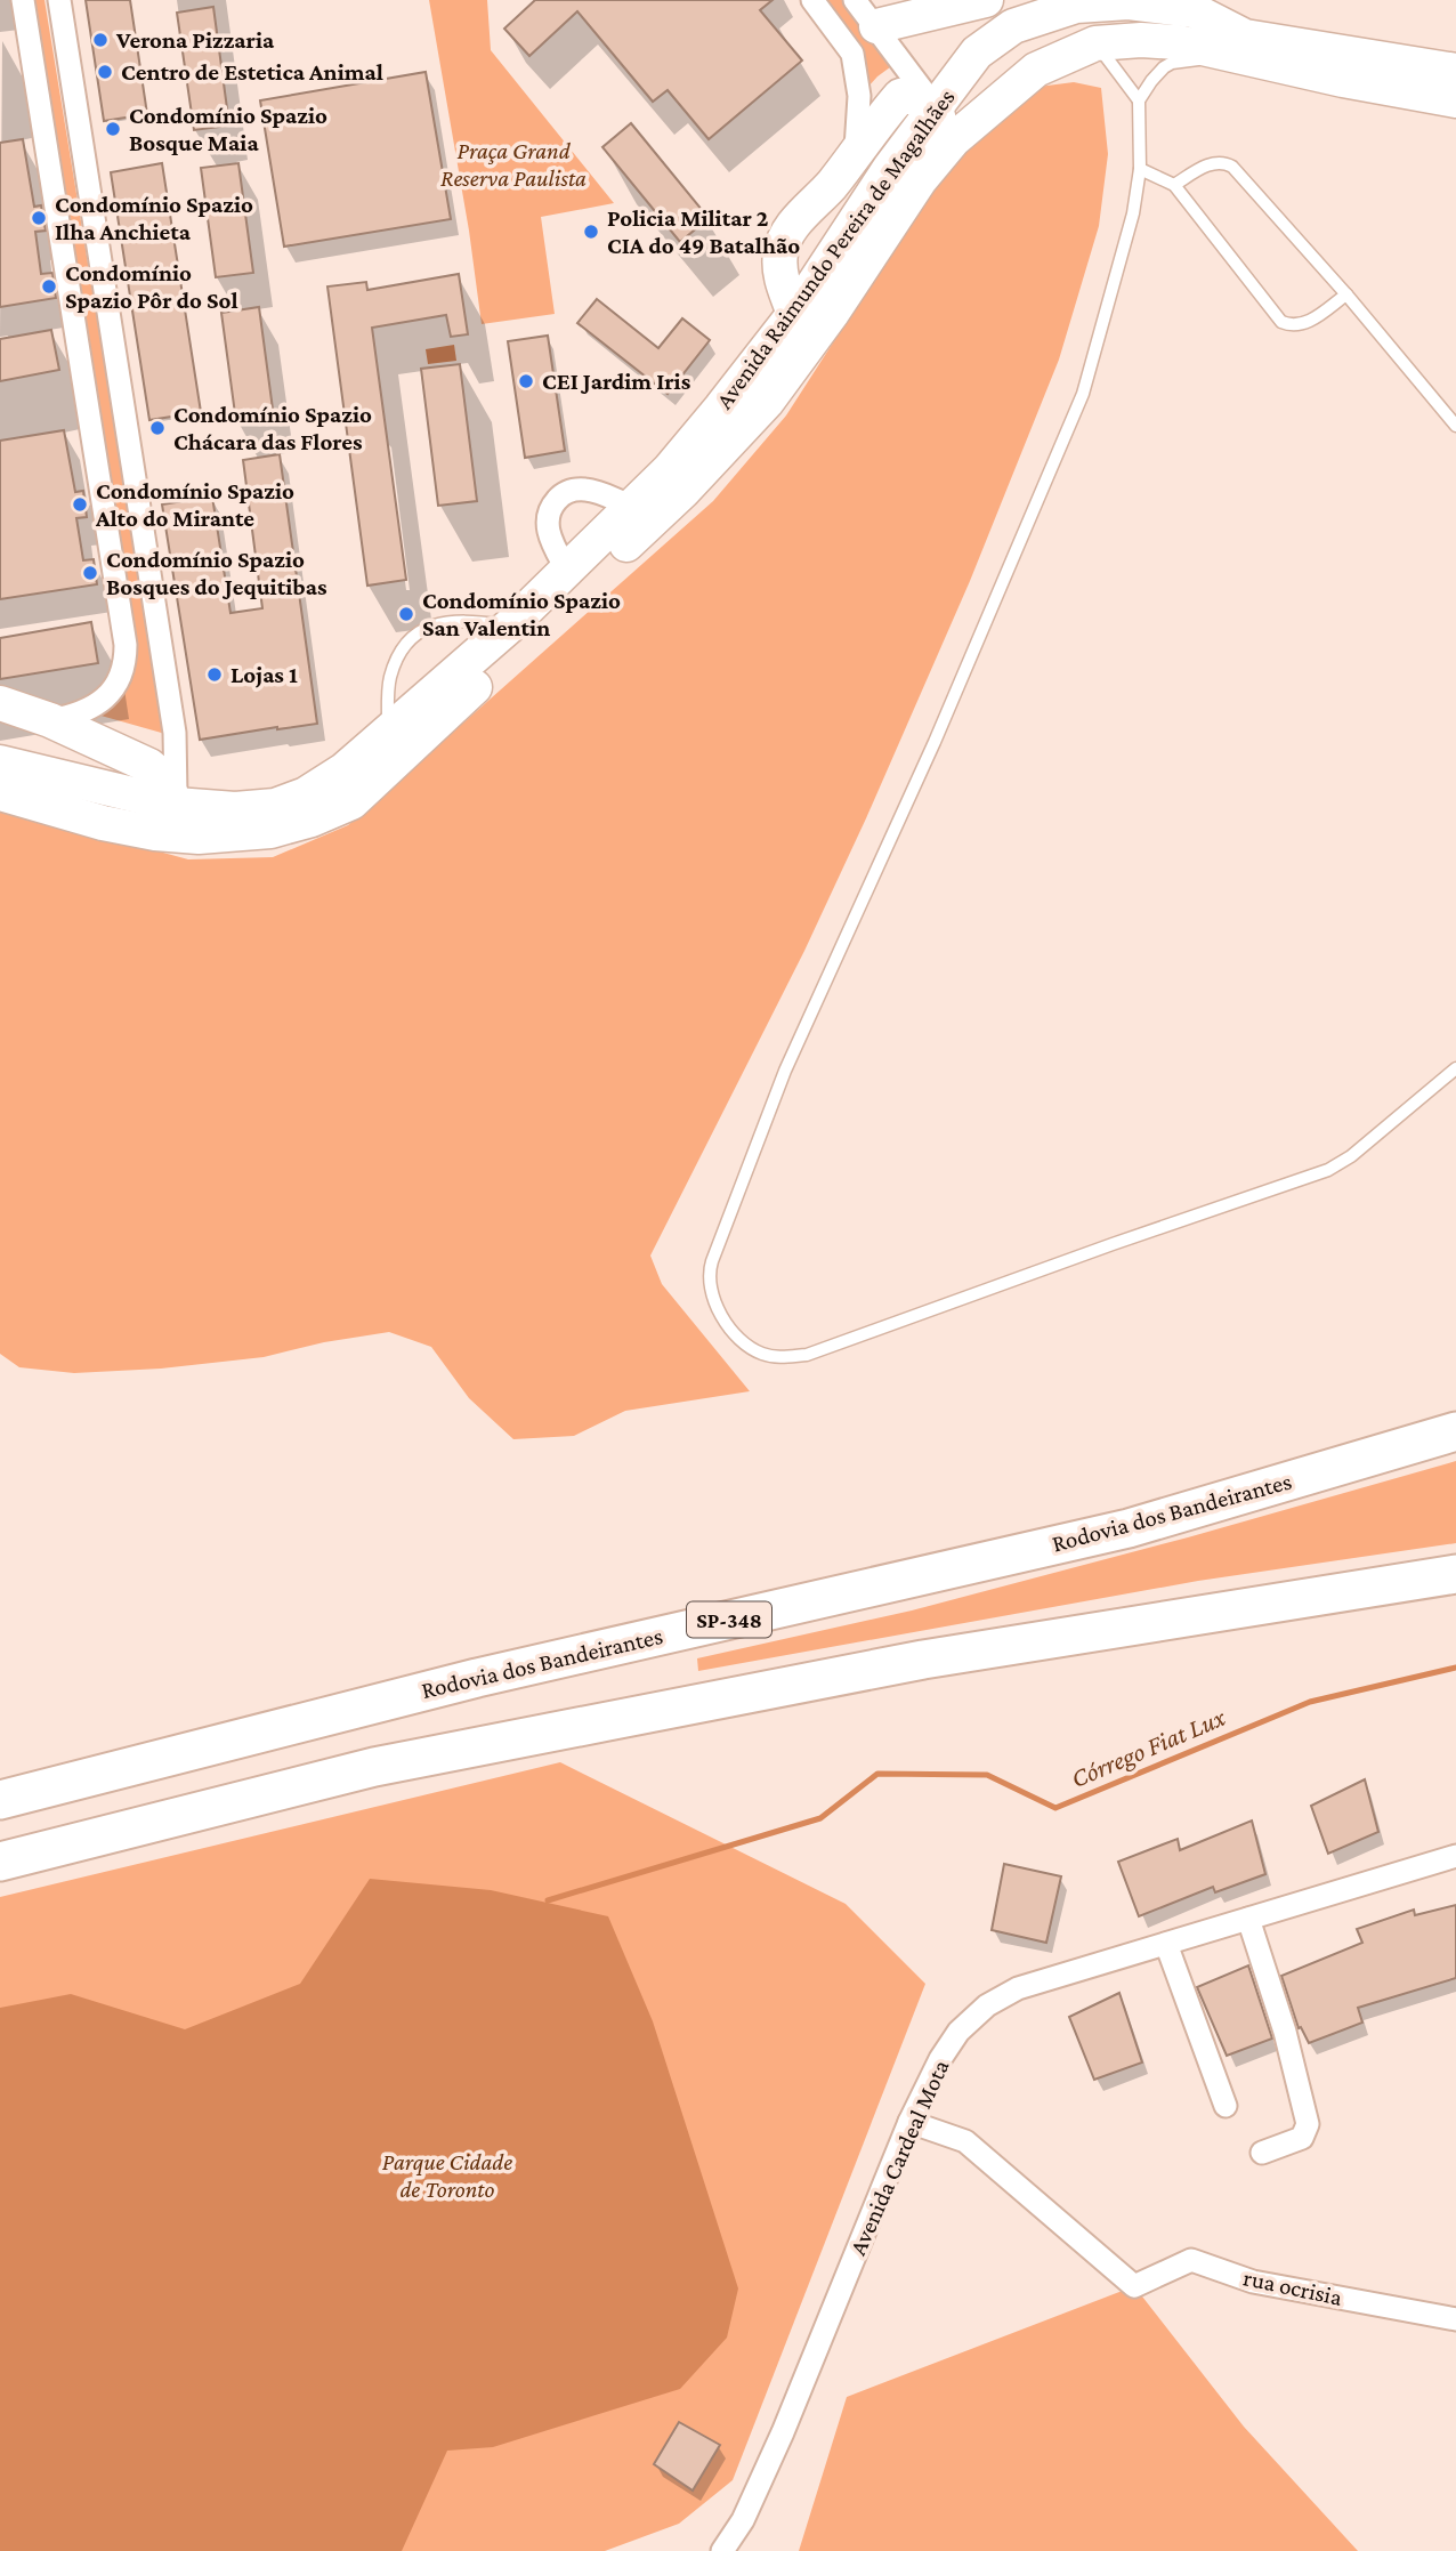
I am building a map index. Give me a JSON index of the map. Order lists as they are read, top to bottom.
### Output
{
  "streets": {
    "highway": ["Rodovia dos Bandeirantes", "SP-348"],
    "main road": ["Avenida Raimundo Pereira de Magalhães"],
    "street": ["Avenida Cardeal Mota", "rua ocrisia"]
  },
  "crossings": [
    ["Avenida Cardeal Mota", "rua ocrisia"]
  ],
  "water": ["Córrego Fiat Lux"],
  "parks": ["Praça Grand Reserva Paulista", "Parque Cidade de Toronto"],
  "places": [
    "Verona Pizzaria",
    "Centro de Estetica Animal",
    "Condomínio Spazio Bosque Maia",
    "Condomínio Spazio Ilha Anchieta",
    "Policia Militar 2 CIA do 49 Batalhão",
    "Condomínio Spazio Pôr do Sol",
    "CEI Jardim Iris",
    "Condomínio Spazio Chácara das Flores",
    "Condomínio Spazio Alto do Mirante",
    "Condomínio Spazio Bosques do Jequitibas",
    "Condomínio Spazio San Valentin",
    "Lojas 1"
  ]
}
